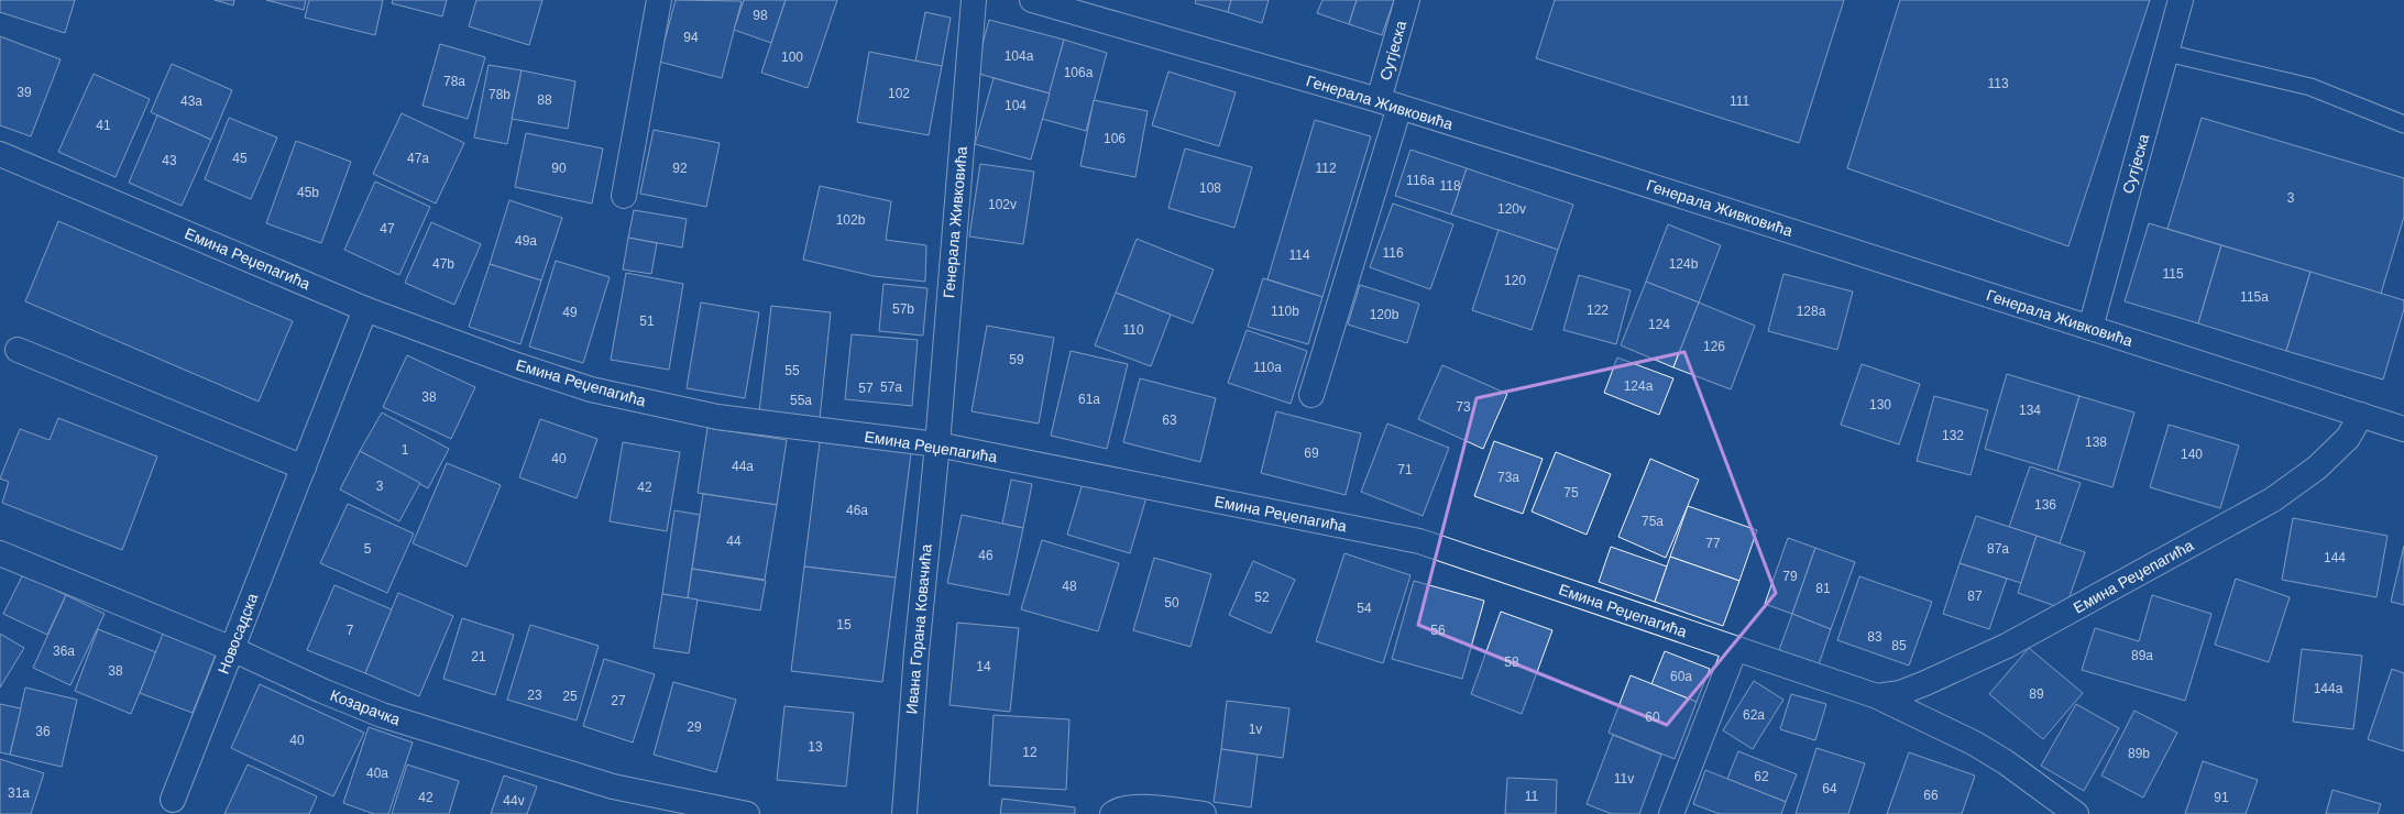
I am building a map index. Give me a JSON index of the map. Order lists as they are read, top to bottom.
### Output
{
  "streets": {
    "street": [
      "Сутјеска",
      "Генерала Живковића",
      "Емина Реџепагића",
      "Ивана Горана Ковачића",
      "Новосадска",
      "Козарачка"
    ]
  },
  "crossings": [
    ["Сутјеска", "Генерала Живковића"],
    ["Генерала Живковића", "Емина Реџепагића"],
    ["Генерала Живковића", "Ивана Горана Ковачића"],
    ["Емина Реџепагића", "Ивана Горана Ковачића"],
    ["Емина Реџепагића", "Новосадска"],
    ["Новосадска", "Козарачка"]
  ],
  "house_numbers": [
    "98",
    "94",
    "104a",
    "100",
    "106a",
    "78a",
    "113",
    "39",
    "102",
    "78b",
    "88",
    "43a",
    "111",
    "104",
    "41",
    "106",
    "45",
    "47a",
    "43",
    "90",
    "92",
    "112",
    "116a",
    "118",
    "108",
    "45b",
    "3",
    "102v",
    "120v",
    "102b",
    "47",
    "49a",
    "116",
    "114",
    "47b",
    "124b",
    "115",
    "120",
    "115a",
    "57b",
    "122",
    "110b",
    "128a",
    "49",
    "120b",
    "51",
    "124",
    "110",
    "126",
    "59",
    "110a",
    "55",
    "124a",
    "57a",
    "57",
    "38",
    "61a",
    "55a",
    "130",
    "73",
    "134",
    "63",
    "132",
    "138",
    "1",
    "69",
    "140",
    "40",
    "44a",
    "71",
    "73a",
    "3",
    "42",
    "75",
    "136",
    "46a",
    "75a",
    "44",
    "77",
    "5",
    "87a",
    "46",
    "144",
    "79",
    "48",
    "81",
    "87",
    "52",
    "50",
    "54",
    "15",
    "7",
    "56",
    "83",
    "85",
    "36a",
    "89a",
    "21",
    "58",
    "14",
    "38",
    "60a",
    "144a",
    "89",
    "23",
    "25",
    "27",
    "62a",
    "60",
    "29",
    "1v",
    "36",
    "40",
    "13",
    "12",
    "89b",
    "40a",
    "62",
    "11v",
    "64",
    "31a",
    "66",
    "11",
    "42",
    "91",
    "44v"
  ]
}
